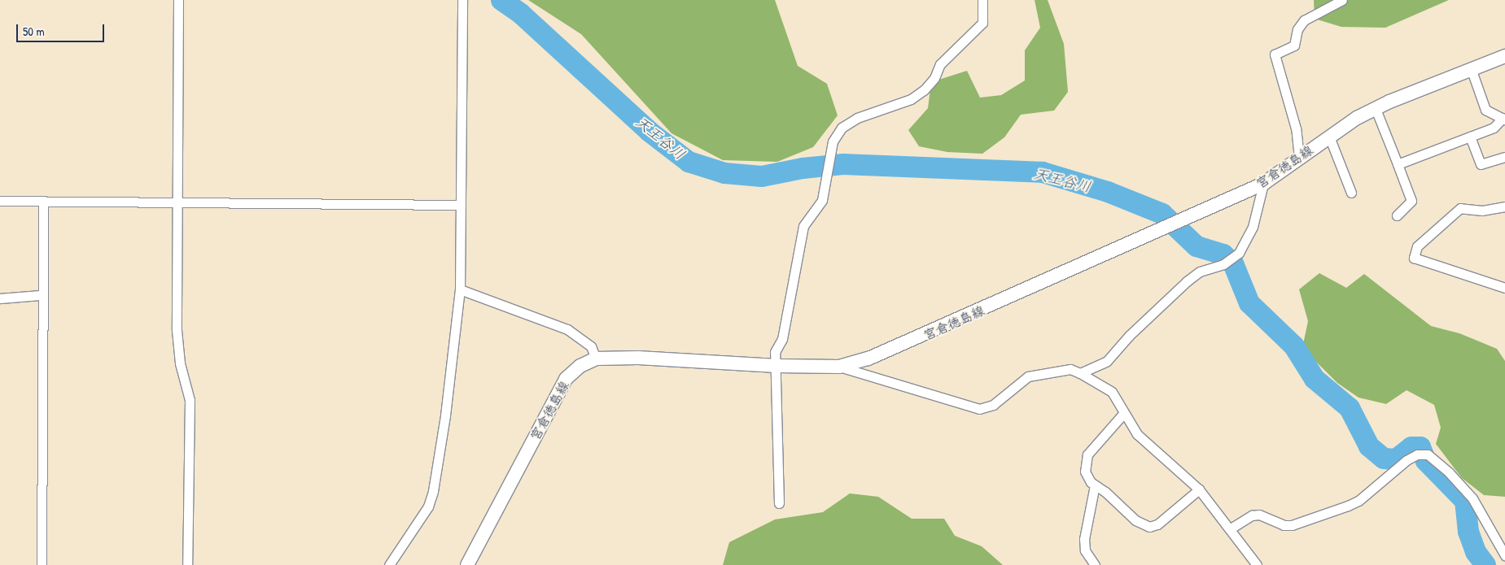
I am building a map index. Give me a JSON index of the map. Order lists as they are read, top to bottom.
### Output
{
  "streets": {
    "main road": ["宮倉徳島線"]
  },
  "water": ["天王谷川"],
  "scale_bar": "50 m"
}
